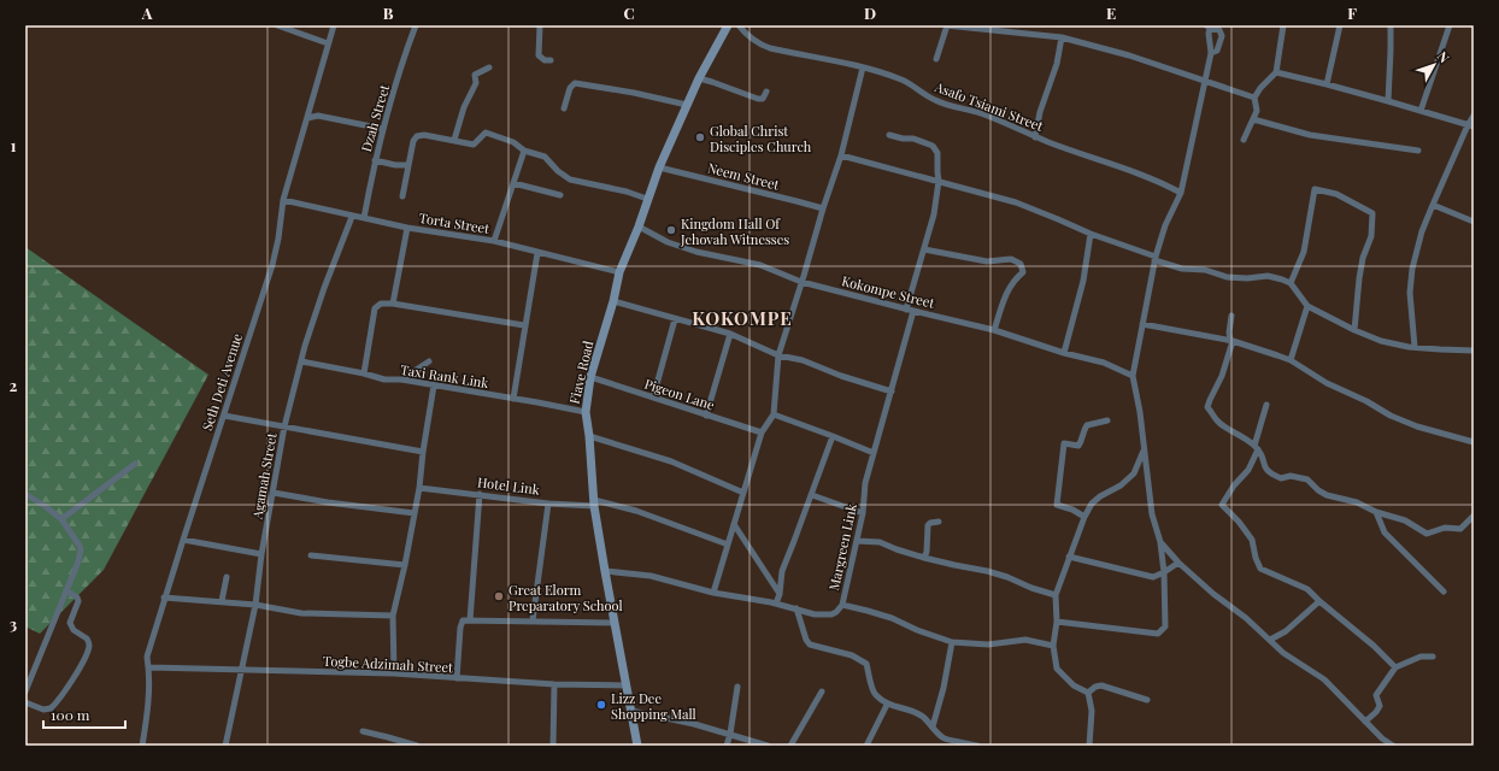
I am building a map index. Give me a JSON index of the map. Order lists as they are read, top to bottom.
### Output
{
  "streets": {
    "street": [
      "Asafo Tsiami Street",
      "Dzah Street",
      "Neem Street",
      "Torta Street",
      "Kokompe Street",
      "Fiave Road",
      "Taxi Rank Link",
      "Seth Deti Avenue",
      "Pigeon Lane",
      "Agamah Street",
      "Hotel Link",
      "Margreen Link",
      "Togbe Adzimah Street"
    ]
  },
  "crossings": [
    ["Dzah Street", "Torta Street"],
    ["Neem Street", "Fiave Road"],
    ["Torta Street", "Fiave Road"],
    ["Torta Street", "Seth Deti Avenue"],
    ["Torta Street", "Agamah Street"],
    ["Kokompe Street", "Fiave Road"],
    ["Kokompe Street", "Margreen Link"],
    ["Fiave Road", "Taxi Rank Link"],
    ["Fiave Road", "Pigeon Lane"],
    ["Fiave Road", "Hotel Link"],
    ["Fiave Road", "Margreen Link"],
    ["Fiave Road", "Togbe Adzimah Street"],
    ["Taxi Rank Link", "Agamah Street"],
    ["Seth Deti Avenue", "Togbe Adzimah Street"],
    ["Agamah Street", "Togbe Adzimah Street"]
  ],
  "districts": ["KOKOMPE"],
  "places": [
    "Global Christ Disciples Church",
    "Kingdom Hall Of Jehovah Witnesses",
    "Great Elorm Preparatory School",
    "Lizz Dee Shopping Mall"
  ],
  "scale_bar": "100 m",
  "north": "top right",
  "grid": {
    "columns": [
      "A",
      "B",
      "C",
      "D",
      "E",
      "F"
    ],
    "rows": ["1", "2", "3"]
  }
}
